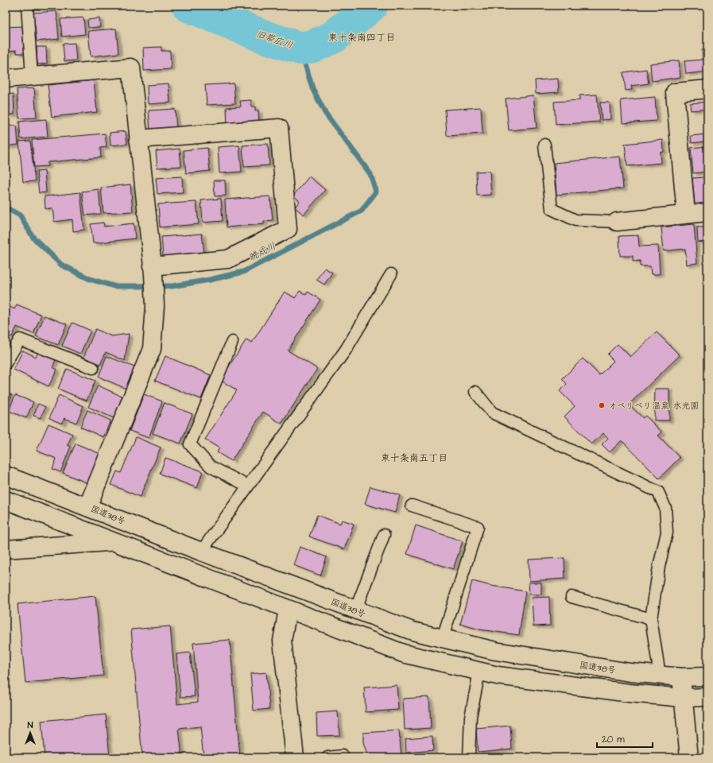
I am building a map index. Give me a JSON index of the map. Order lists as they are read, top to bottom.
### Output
{
  "streets": {
    "main road": ["国道38号"]
  },
  "districts": ["東十条南四丁目", "東十条南五丁目"],
  "water": ["旧帯広川", "晩成川"],
  "places": ["オベリベリ温泉 水光園"],
  "scale_bar": "20 m",
  "north": "top"
}
